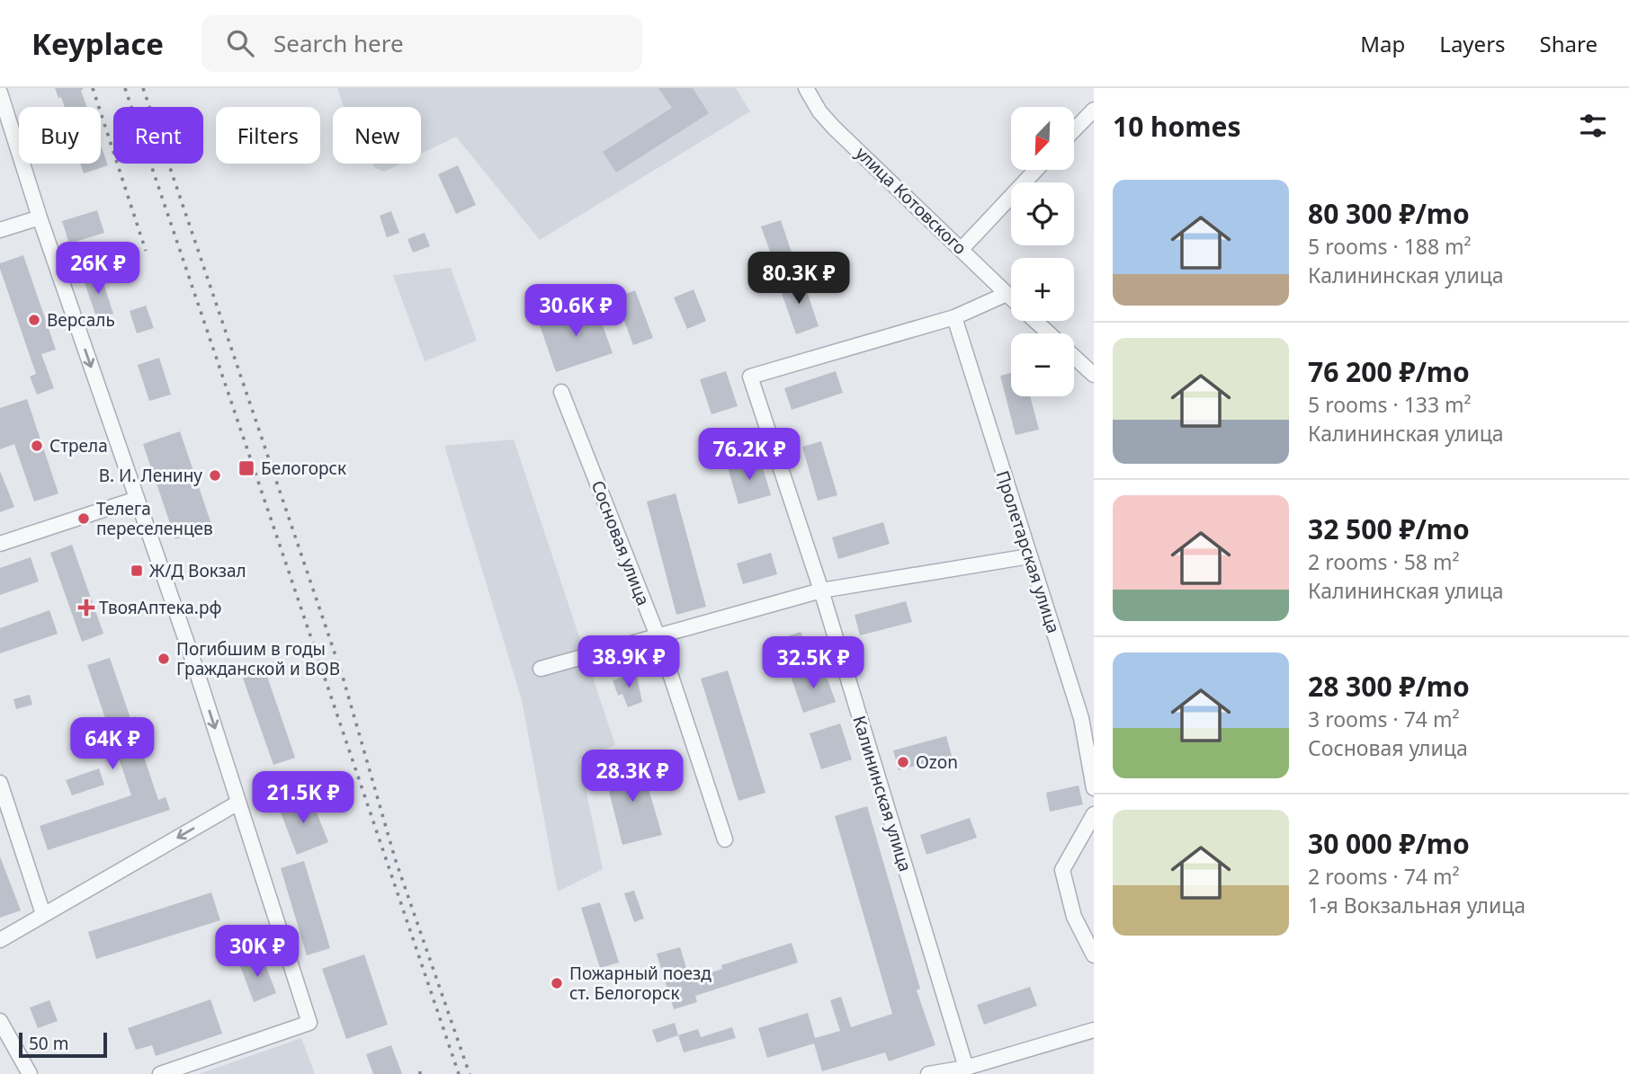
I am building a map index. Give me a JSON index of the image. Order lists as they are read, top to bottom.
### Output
{
  "streets": {
    "street": [
      "улица Котовского",
      "Сосновая улица",
      "Пролетарская улица",
      "Калининская улица"
    ]
  },
  "crossings": [
    ["Пролетарская улица", "Калининская улица"]
  ],
  "places": {
    "other": [
      "Версаль",
      "Стрела",
      "В. И. Ленину",
      "Телега переселенцев",
      "Погибшим в годы Гражданской и ВОВ",
      "Ozon",
      "Пожарный поезд ст. Белогорск"
    ],
    "transit": ["Белогорск", "Ж/Д Вокзал"],
    "health": ["ТвояАптека.рф"]
  },
  "scale_bar": "50 m",
  "north": "bottom left",
  "page": {
    "header": "Keyplace",
    "search": "Search here",
    "nav": ["Map", "Layers", "Share"],
    "heading": "10 homes",
    "map_buttons": ["+", "−"],
    "chip": [
      "Buy",
      "Rent",
      "Filters",
      "New"
    ],
    "list": [
      {
        "name": "80 300 ₽/mo",
        "note": "5 rooms · 188 m² · Калининская улица"
      },
      {
        "name": "76 200 ₽/mo",
        "note": "5 rooms · 133 m² · Калининская улица"
      },
      {
        "name": "32 500 ₽/mo",
        "note": "2 rooms · 58 m² · Калининская улица"
      },
      {
        "name": "28 300 ₽/mo",
        "note": "3 rooms · 74 m² · Сосновая улица"
      },
      {
        "name": "30 000 ₽/mo",
        "note": "2 rooms · 74 m² · 1-я Вокзальная улица"
      }
    ],
    "price": [
      "26K ₽",
      "80.3K ₽",
      "30.6K ₽",
      "76.2K ₽",
      "38.9K ₽",
      "32.5K ₽",
      "64K ₽",
      "28.3K ₽",
      "21.5K ₽",
      "30K ₽"
    ],
    "scale": "50 m"
  }
}
